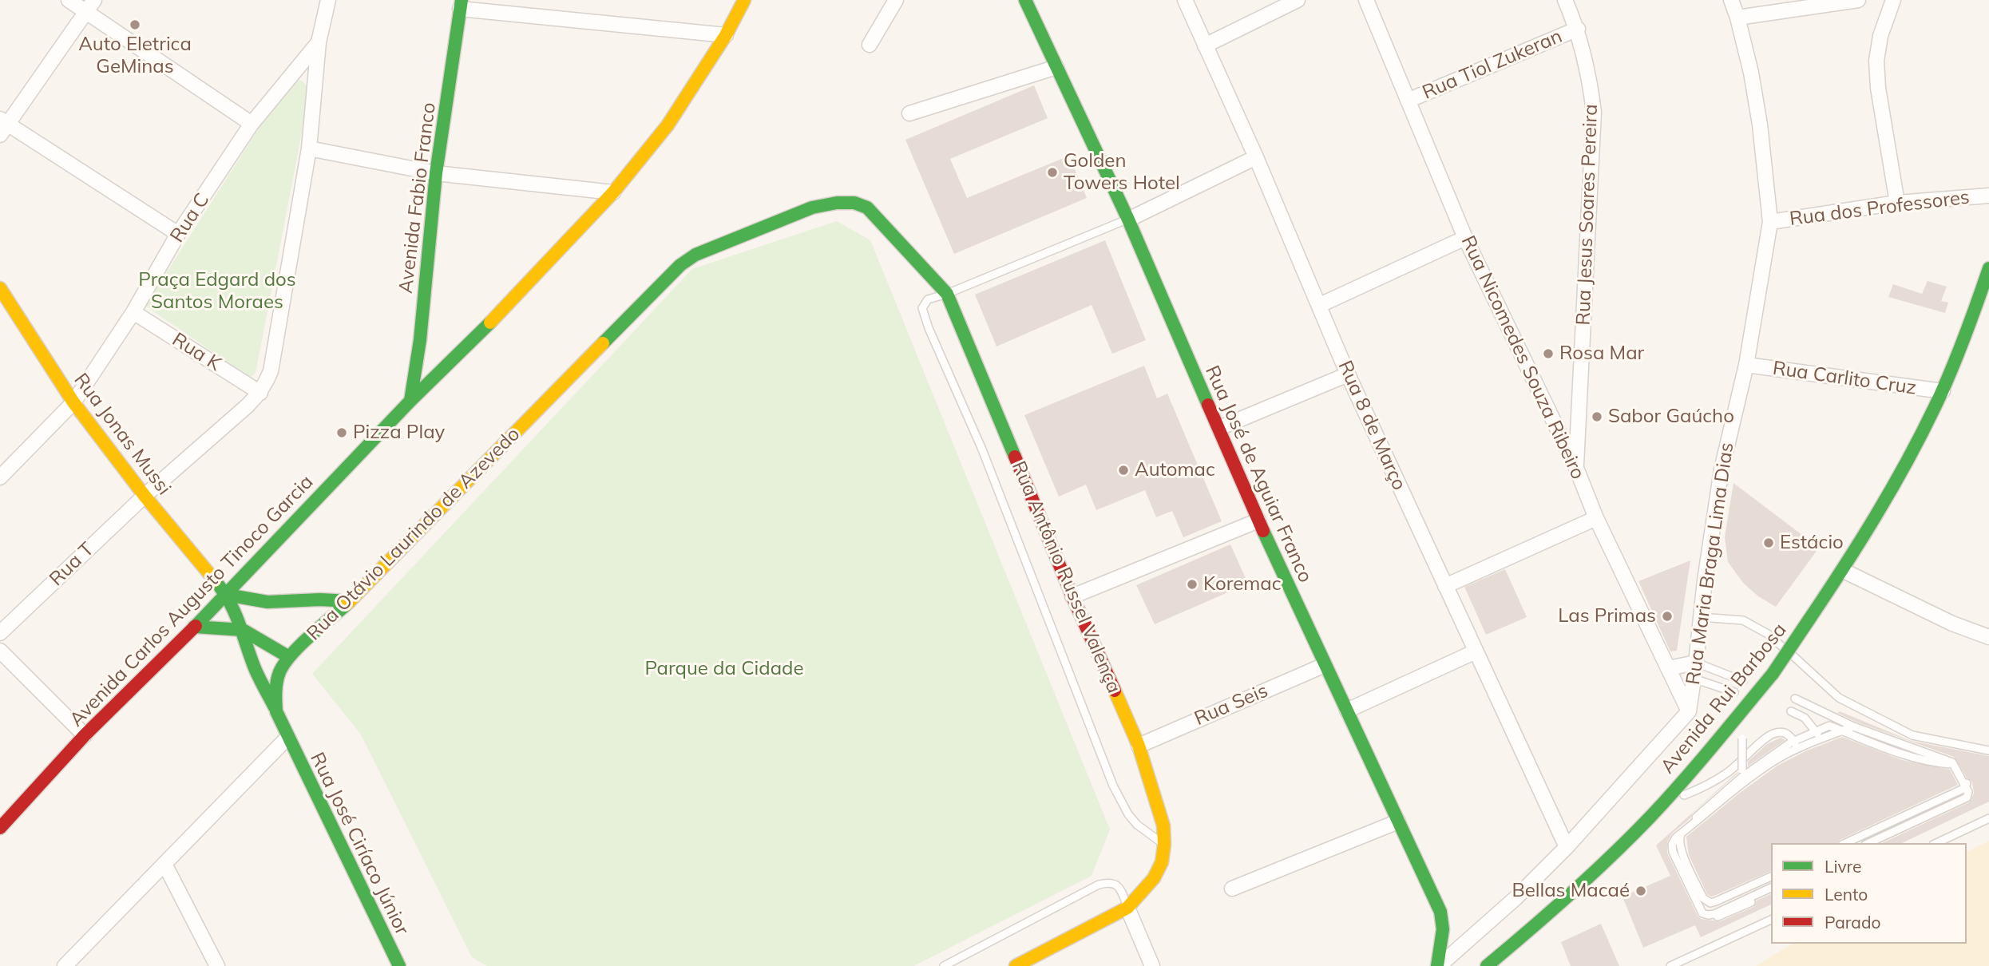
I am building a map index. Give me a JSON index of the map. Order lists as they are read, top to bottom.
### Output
{
  "streets": {
    "main road": [
      "Avenida Fabio Franco",
      "Rua Jonas Mussi",
      "Rua José de Aguiar Franco",
      "Rua Otávio Laurindo de Azevedo",
      "Rua Antônio Russel Valença",
      "Avenida Carlos Augusto Tinoco Garcia",
      "Avenida Rui Barbosa",
      "Rua José Ciríaco Júnior"
    ],
    "street": [
      "Rua Tiol Zukeran",
      "Rua dos Professores",
      "Rua Jesus Soares Pereira",
      "Rua C",
      "Rua K",
      "Rua Nicomedes Souza Ribeiro",
      "Rua Carlito Cruz",
      "Rua 8 de Março",
      "Rua Maria Braga Lima Dias",
      "Rua T",
      "Rua Seis"
    ]
  },
  "crossings": [
    ["Rua Tiol Zukeran", "Rua Jesus Soares Pereira"],
    ["Rua Tiol Zukeran", "Rua Nicomedes Souza Ribeiro"],
    ["Avenida Fabio Franco", "Avenida Carlos Augusto Tinoco Garcia"],
    ["Rua dos Professores", "Rua Maria Braga Lima Dias"],
    ["Rua Jesus Soares Pereira", "Rua Nicomedes Souza Ribeiro"],
    ["Rua C", "Rua K"],
    ["Rua C", "Rua Jonas Mussi"],
    ["Rua K", "Rua T"],
    ["Rua Nicomedes Souza Ribeiro", "Rua Maria Braga Lima Dias"],
    ["Rua Carlito Cruz", "Rua Maria Braga Lima Dias"],
    ["Rua Carlito Cruz", "Avenida Rui Barbosa"],
    ["Rua 8 de Março", "Rua Maria Braga Lima Dias"],
    ["Rua Jonas Mussi", "Rua Otávio Laurindo de Azevedo"],
    ["Rua Jonas Mussi", "Rua T"],
    ["Rua Jonas Mussi", "Avenida Carlos Augusto Tinoco Garcia"],
    ["Rua José de Aguiar Franco", "Rua Maria Braga Lima Dias"],
    ["Rua José de Aguiar Franco", "Rua Seis"],
    ["Rua Otávio Laurindo de Azevedo", "Rua Antônio Russel Valença"],
    ["Rua Otávio Laurindo de Azevedo", "Rua José Ciríaco Júnior"],
    ["Rua Antônio Russel Valença", "Rua Seis"]
  ],
  "parks": ["Praça Edgard dos Santos Moraes", "Parque da Cidade"],
  "places": [
    "Auto Eletrica GeMinas",
    "Golden Towers Hotel",
    "Rosa Mar",
    "Sabor Gaúcho",
    "Pizza Play",
    "Automac",
    "Estácio",
    "Koremac",
    "Las Primas",
    "Bellas Macaé"
  ],
  "legend": ["Livre", "Lento", "Parado"]
}
